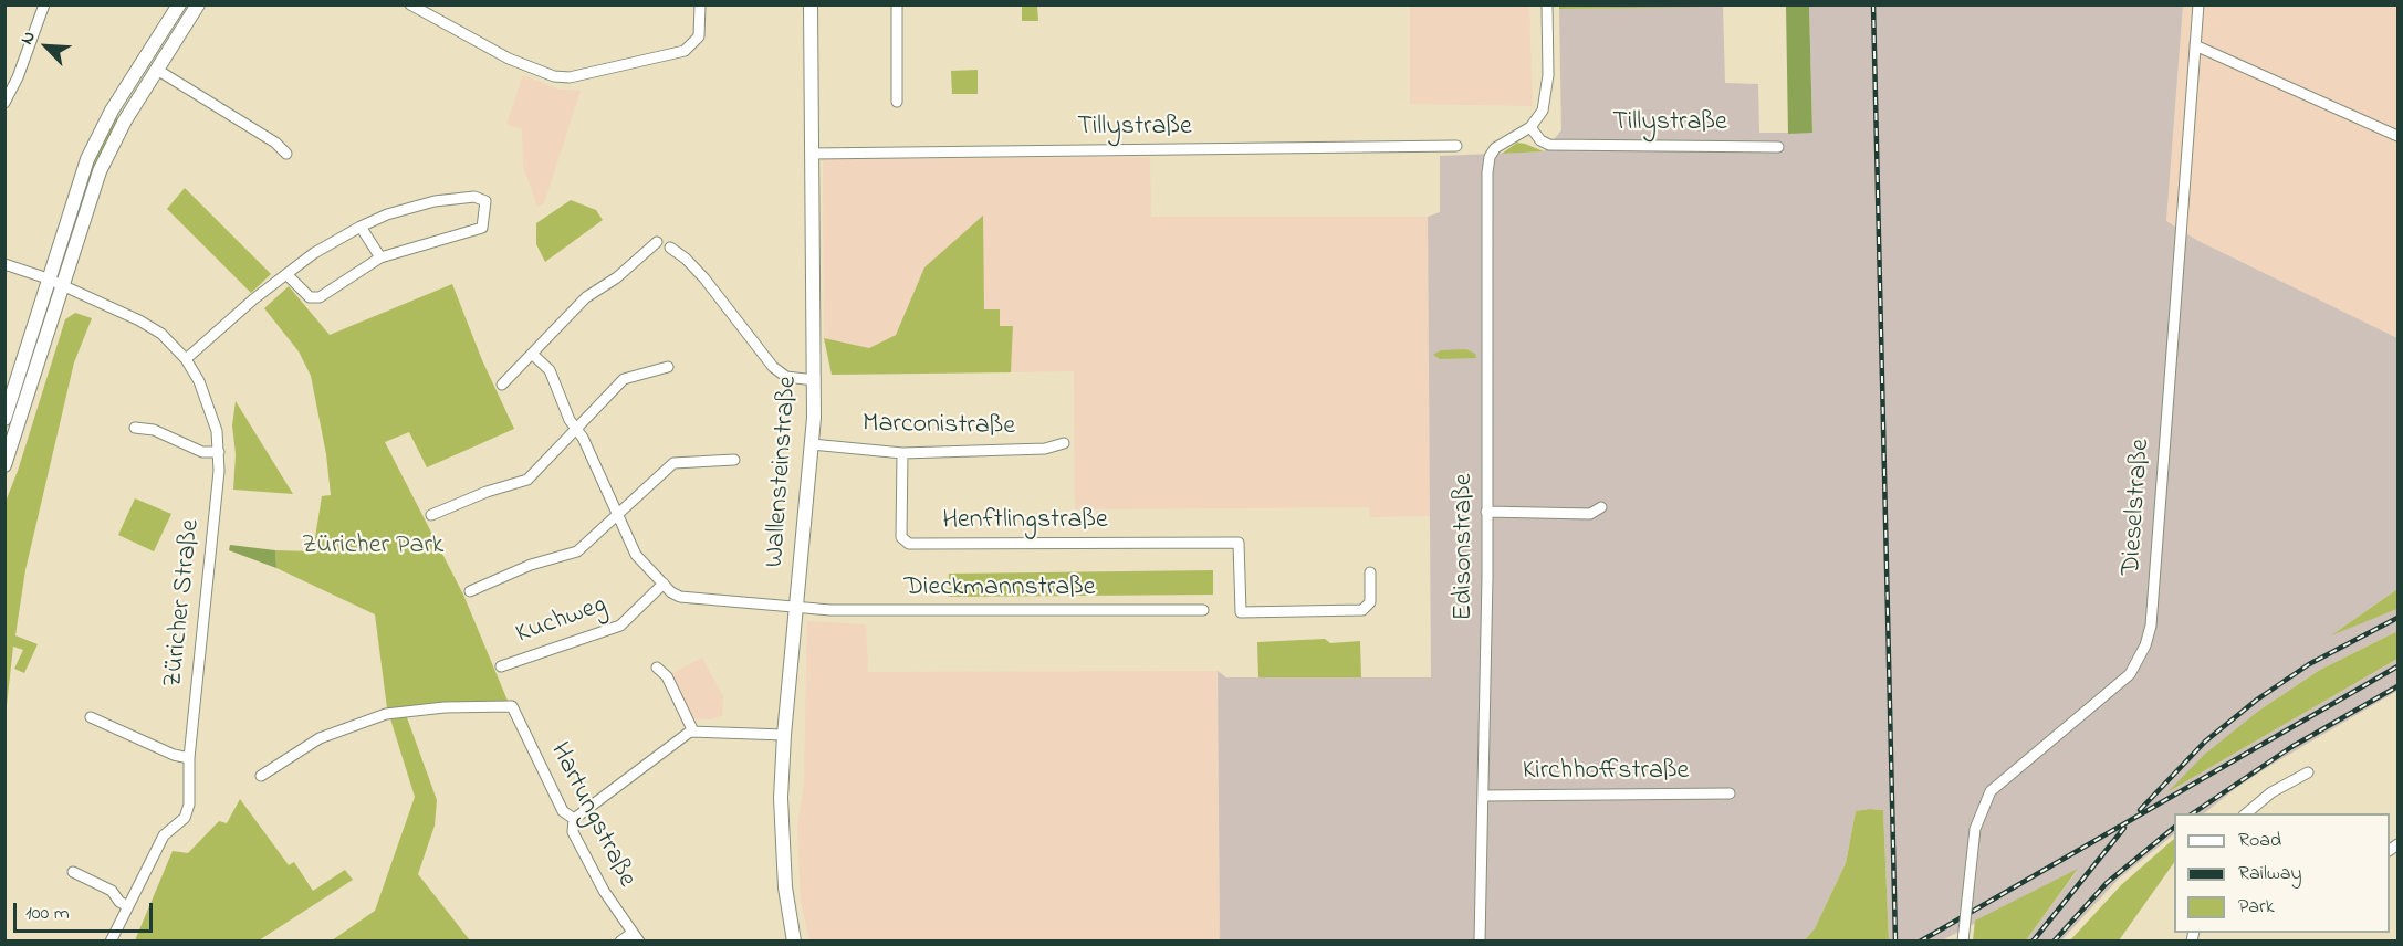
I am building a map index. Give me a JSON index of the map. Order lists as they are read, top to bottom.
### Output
{
  "streets": {
    "main road": ["Wallensteinstraße"],
    "street": [
      "Tillystraße",
      "Marconistraße",
      "Dieselstraße",
      "Henftlingstraße",
      "Edisonstraße",
      "Dieckmannstraße",
      "Züricher Straße",
      "Kuchweg",
      "Kirchhoffstraße",
      "Hartungstraße"
    ]
  },
  "crossings": [
    ["Tillystraße", "Wallensteinstraße"],
    ["Tillystraße", "Edisonstraße"],
    ["Marconistraße", "Wallensteinstraße"],
    ["Marconistraße", "Henftlingstraße"],
    ["Wallensteinstraße", "Dieckmannstraße"],
    ["Edisonstraße", "Kirchhoffstraße"],
    ["Dieckmannstraße", "Kuchweg"]
  ],
  "parks": ["Züricher Park"],
  "legend": ["Road", "Railway", "Park"],
  "scale_bar": "100 m",
  "north": "top left"
}
